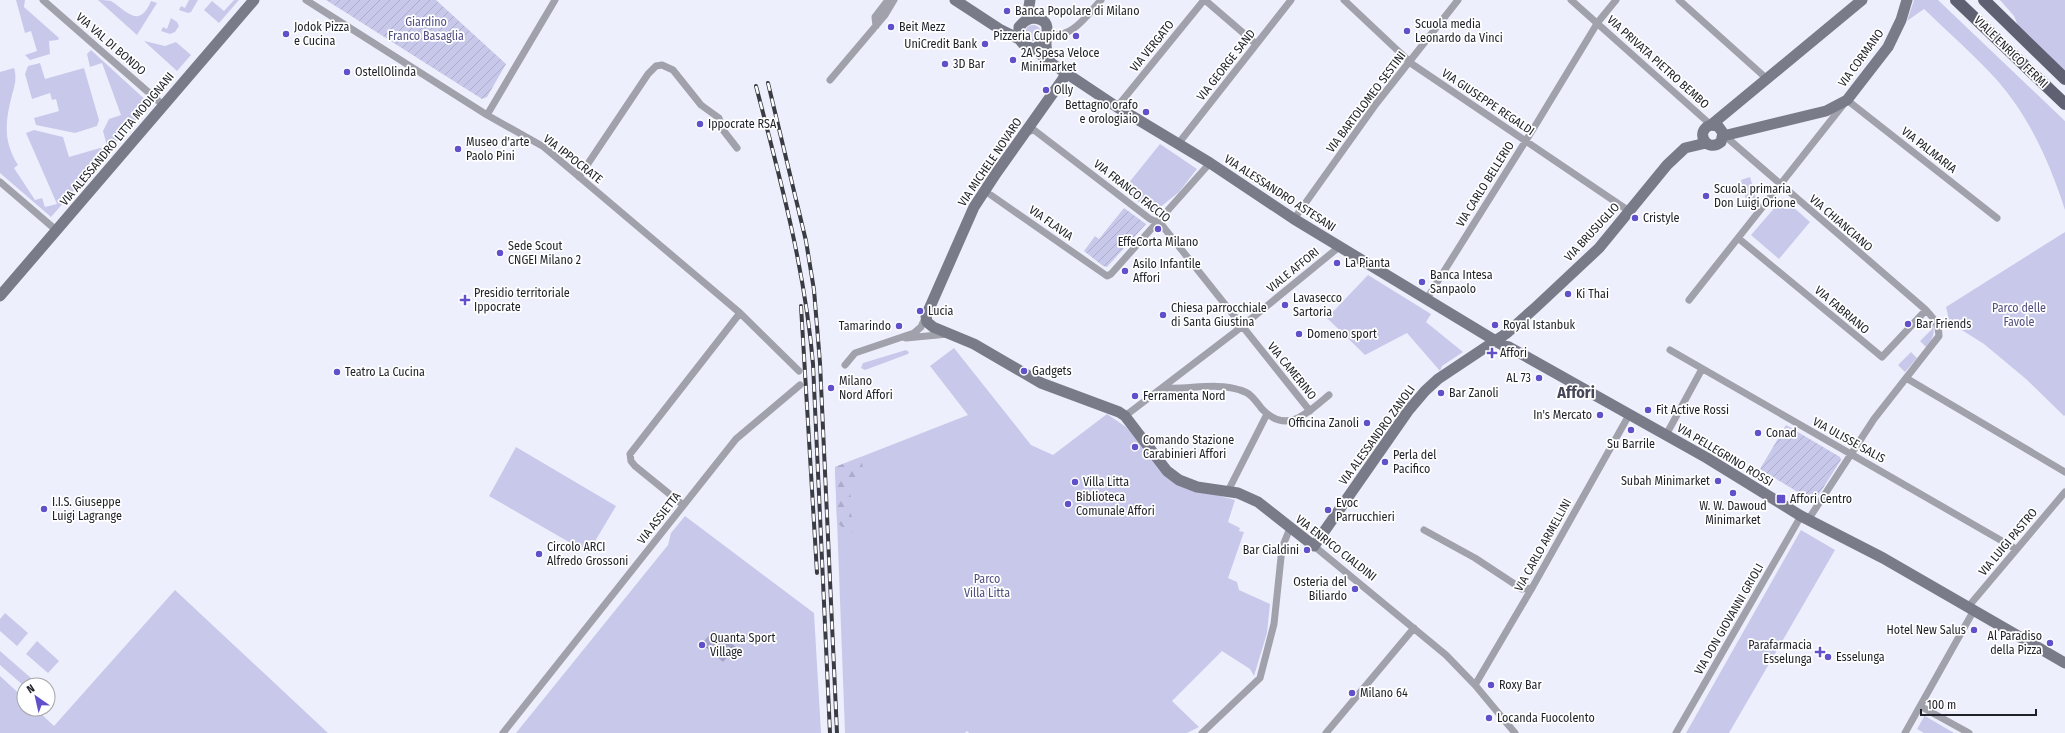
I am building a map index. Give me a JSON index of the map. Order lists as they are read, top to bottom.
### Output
{
  "streets": {
    "main road": ["VIALE ENRICO FERMI"],
    "street": [
      "VIA VAL DI BONDO",
      "VIA VERGATO",
      "VIA CORMANO",
      "VIA PRIVATA PIETRO BEMBO",
      "VIA GEORGE SAND",
      "VIA BARTOLOMEO SESTINI",
      "VIA GIUSEPPE REGALDI",
      "VIA ALESSANDRO LITTA MODIGNANI",
      "VIA PALMARIA",
      "VIA IPPOCRATE",
      "VIA MICHELE NOVARO",
      "VIA CARLO BELLERIO",
      "VIA FRANCO FACCIO",
      "VIA ALESSANDRO ASTESANI",
      "VIA FLAVIA",
      "VIA CHIANCIANO",
      "VIA BRUSUGLIO",
      "VIALE AFFORI",
      "VIA FABRIANO",
      "VIA CAMERINO",
      "VIA ALESSANDRO ZANOLI",
      "VIA ULISSE SALIS",
      "VIA PELLEGRINO ROSSI",
      "VIA ASSIETTA",
      "VIA LUIGI PASTRO",
      "VIA CARLO ARMELLINI",
      "VIA ENRICO CIALDINI",
      "VIA DON GIOVANNI GRIOLI"
    ]
  },
  "crossings": [
    ["VIA VAL DI BONDO", "VIA ALESSANDRO LITTA MODIGNANI"],
    ["VIA VERGATO", "VIA ALESSANDRO ASTESANI"],
    ["VIA CORMANO", "VIA PRIVATA PIETRO BEMBO"],
    ["VIA CORMANO", "VIA PALMARIA"],
    ["VIA CORMANO", "VIA CHIANCIANO"],
    ["VIA CORMANO", "VIA BRUSUGLIO"],
    ["VIA PRIVATA PIETRO BEMBO", "VIA CARLO BELLERIO"],
    ["VIA PRIVATA PIETRO BEMBO", "VIA CHIANCIANO"],
    ["VIA PRIVATA PIETRO BEMBO", "VIA BRUSUGLIO"],
    ["VIA GEORGE SAND", "VIA ALESSANDRO ASTESANI"],
    ["VIA BARTOLOMEO SESTINI", "VIA GIUSEPPE REGALDI"],
    ["VIA BARTOLOMEO SESTINI", "VIA ALESSANDRO ASTESANI"],
    ["VIA GIUSEPPE REGALDI", "VIA CARLO BELLERIO"],
    ["VIA GIUSEPPE REGALDI", "VIA BRUSUGLIO"],
    ["VIA MICHELE NOVARO", "VIA FRANCO FACCIO"],
    ["VIA MICHELE NOVARO", "VIA ALESSANDRO ASTESANI"],
    ["VIA MICHELE NOVARO", "VIA FLAVIA"],
    ["VIA CARLO BELLERIO", "VIA ALESSANDRO ASTESANI"],
    ["VIA FRANCO FACCIO", "VIA FLAVIA"],
    ["VIA FRANCO FACCIO", "VIALE AFFORI"],
    ["VIA FRANCO FACCIO", "VIA CAMERINO"],
    ["VIA ALESSANDRO ASTESANI", "VIA BRUSUGLIO"],
    ["VIA ALESSANDRO ASTESANI", "VIALE AFFORI"],
    ["VIA ALESSANDRO ASTESANI", "VIA ALESSANDRO ZANOLI"],
    ["VIA ALESSANDRO ASTESANI", "VIA PELLEGRINO ROSSI"],
    ["VIA CHIANCIANO", "VIA BRUSUGLIO"],
    ["VIA CHIANCIANO", "VIA FABRIANO"],
    ["VIA CHIANCIANO", "VIA DON GIOVANNI GRIOLI"],
    ["VIA BRUSUGLIO", "VIA ALESSANDRO ZANOLI"],
    ["VIA BRUSUGLIO", "VIA PELLEGRINO ROSSI"],
    ["VIALE AFFORI", "VIA CAMERINO"],
    ["VIA ALESSANDRO ZANOLI", "VIA PELLEGRINO ROSSI"],
    ["VIA ALESSANDRO ZANOLI", "VIA ENRICO CIALDINI"],
    ["VIA ULISSE SALIS", "VIA LUIGI PASTRO"],
    ["VIA ULISSE SALIS", "VIA DON GIOVANNI GRIOLI"],
    ["VIA PELLEGRINO ROSSI", "VIA LUIGI PASTRO"],
    ["VIA PELLEGRINO ROSSI", "VIA CARLO ARMELLINI"],
    ["VIA PELLEGRINO ROSSI", "VIA DON GIOVANNI GRIOLI"],
    ["VIA CARLO ARMELLINI", "VIA ENRICO CIALDINI"]
  ],
  "districts": ["Affori"],
  "parks": ["Giardino Franco Basaglia", "Parco delle Favole", "Parco Villa Litta"],
  "places": {
    "other": [
      "Banca Popolare di Milano",
      "Beit Mezz",
      "Scuola media Leonardo da Vinci",
      "Jodok Pizza e Cucina",
      "Pizzeria Cupido",
      "UniCredit Bank",
      "2A Spesa Veloce Minimarket",
      "3D Bar",
      "OstellOlinda",
      "Olly",
      "Bettagno orafo e orologiaio",
      "Ippocrate RSA",
      "Museo d'arte Paolo Pini",
      "Scuola primaria Don Luigi Orione",
      "Cristyle",
      "EffeCorta Milano",
      "Sede Scout CNGEI Milano 2",
      "La Pianta",
      "Asilo Infantile Affori",
      "Banca Intesa Sanpaolo",
      "Ki Thai",
      "Lavasecco Sartoria",
      "Lucia",
      "Chiesa parrocchiale di Santa Giustina",
      "Bar Friends",
      "Royal Istanbuk",
      "Tamarindo",
      "Domeno sport",
      "Gadgets",
      "Teatro La Cucina",
      "AL 73",
      "Milano Nord Affori",
      "Bar Zanoli",
      "Ferramenta Nord",
      "Fit Active Rossi",
      "In's Mercato",
      "Officina Zanoli",
      "Su Barrile",
      "Conad",
      "Comando Stazione Carabinieri Affori",
      "Perla del Pacifico",
      "Subah Minimarket",
      "Villa Litta",
      "W. W. Dawoud Minimarket",
      "Biblioteca Comunale Affori",
      "I.I.S. Giuseppe Luigi Lagrange",
      "Evoc Parrucchieri",
      "Bar Cialdini",
      "Circolo ARCI Alfredo Grossoni",
      "Osteria del Biliardo",
      "Hotel New Salus",
      "Al Paradiso della Pizza",
      "Quanta Sport Village",
      "Esselunga",
      "Roxy Bar",
      "Milano 64",
      "Locanda Fuocolento"
    ],
    "health": ["Presidio territoriale Ippocrate", "Affori", "Parafarmacia Esselunga"],
    "transit": ["Affori Centro"]
  },
  "scale_bar": "100 m",
  "north": "top left"
}
